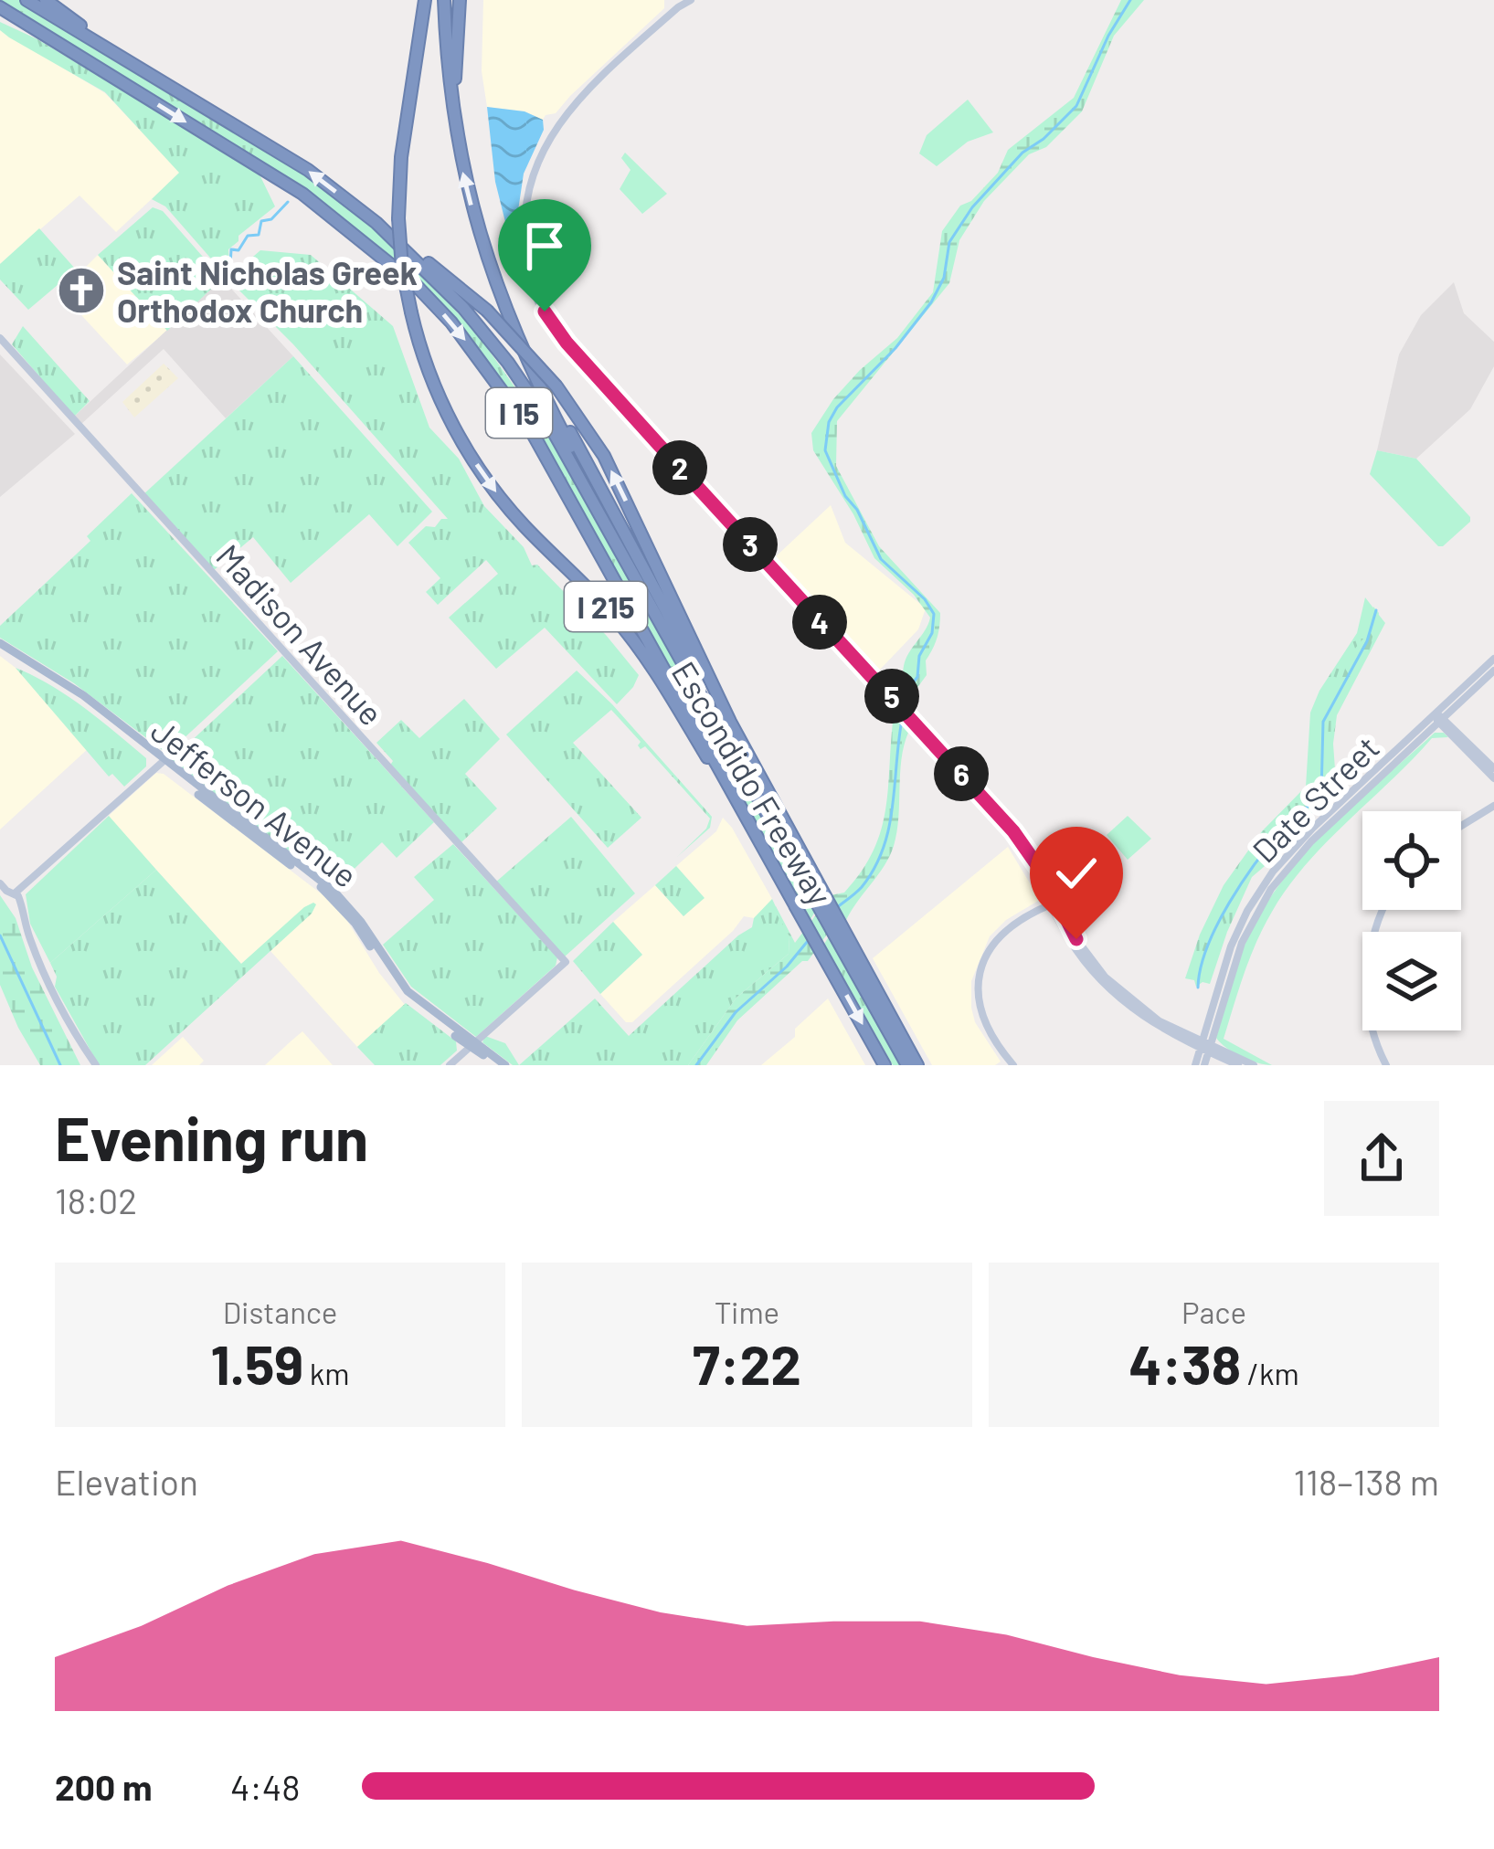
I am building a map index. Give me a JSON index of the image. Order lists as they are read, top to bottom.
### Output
{
  "streets": {
    "highway": ["I 15", "I 215", "Escondido Freeway"],
    "main road": ["Madison Avenue", "Date Street", "Jefferson Avenue"]
  },
  "crossings": [
    ["I 15", "Escondido Freeway"],
    ["Madison Avenue", "Jefferson Avenue"]
  ],
  "places": {
    "church": ["Saint Nicholas Greek Orthodox Church"]
  },
  "page": {
    "pins": [
      "2",
      "3",
      "4",
      "5",
      "6"
    ],
    "heading": ["Evening run", "18:02"],
    "stats": [
      ["Distance", "1.59 km"],
      ["Time", "7:22"],
      ["Pace", "4:38 /km"]
    ],
    "chart": ["Elevation", "118–138 m"],
    "list": [
      {
        "name": "200 m",
        "note": "4:48"
      }
    ]
  }
}
